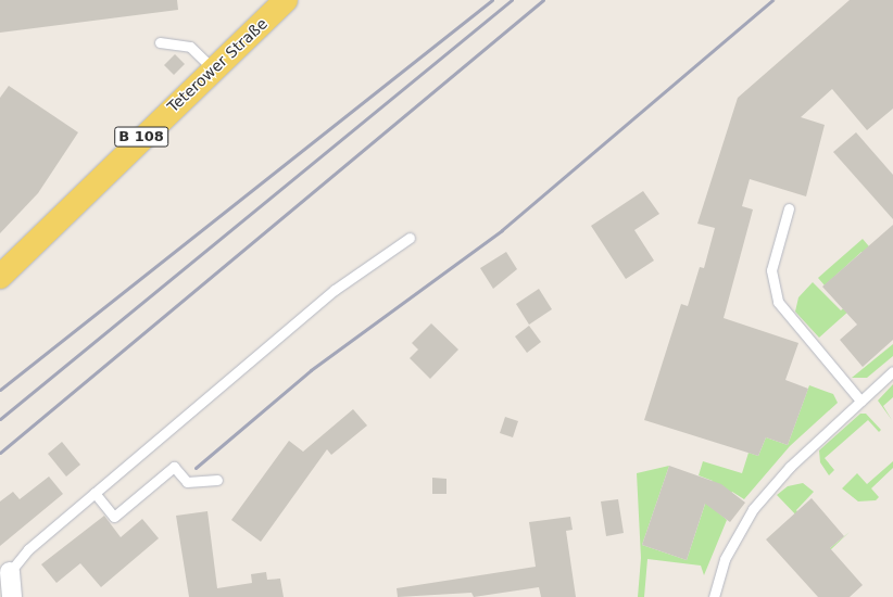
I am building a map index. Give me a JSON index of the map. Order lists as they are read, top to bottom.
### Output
{
  "streets": {
    "main road": ["Teterower Straße", "B 108"]
  }
}
